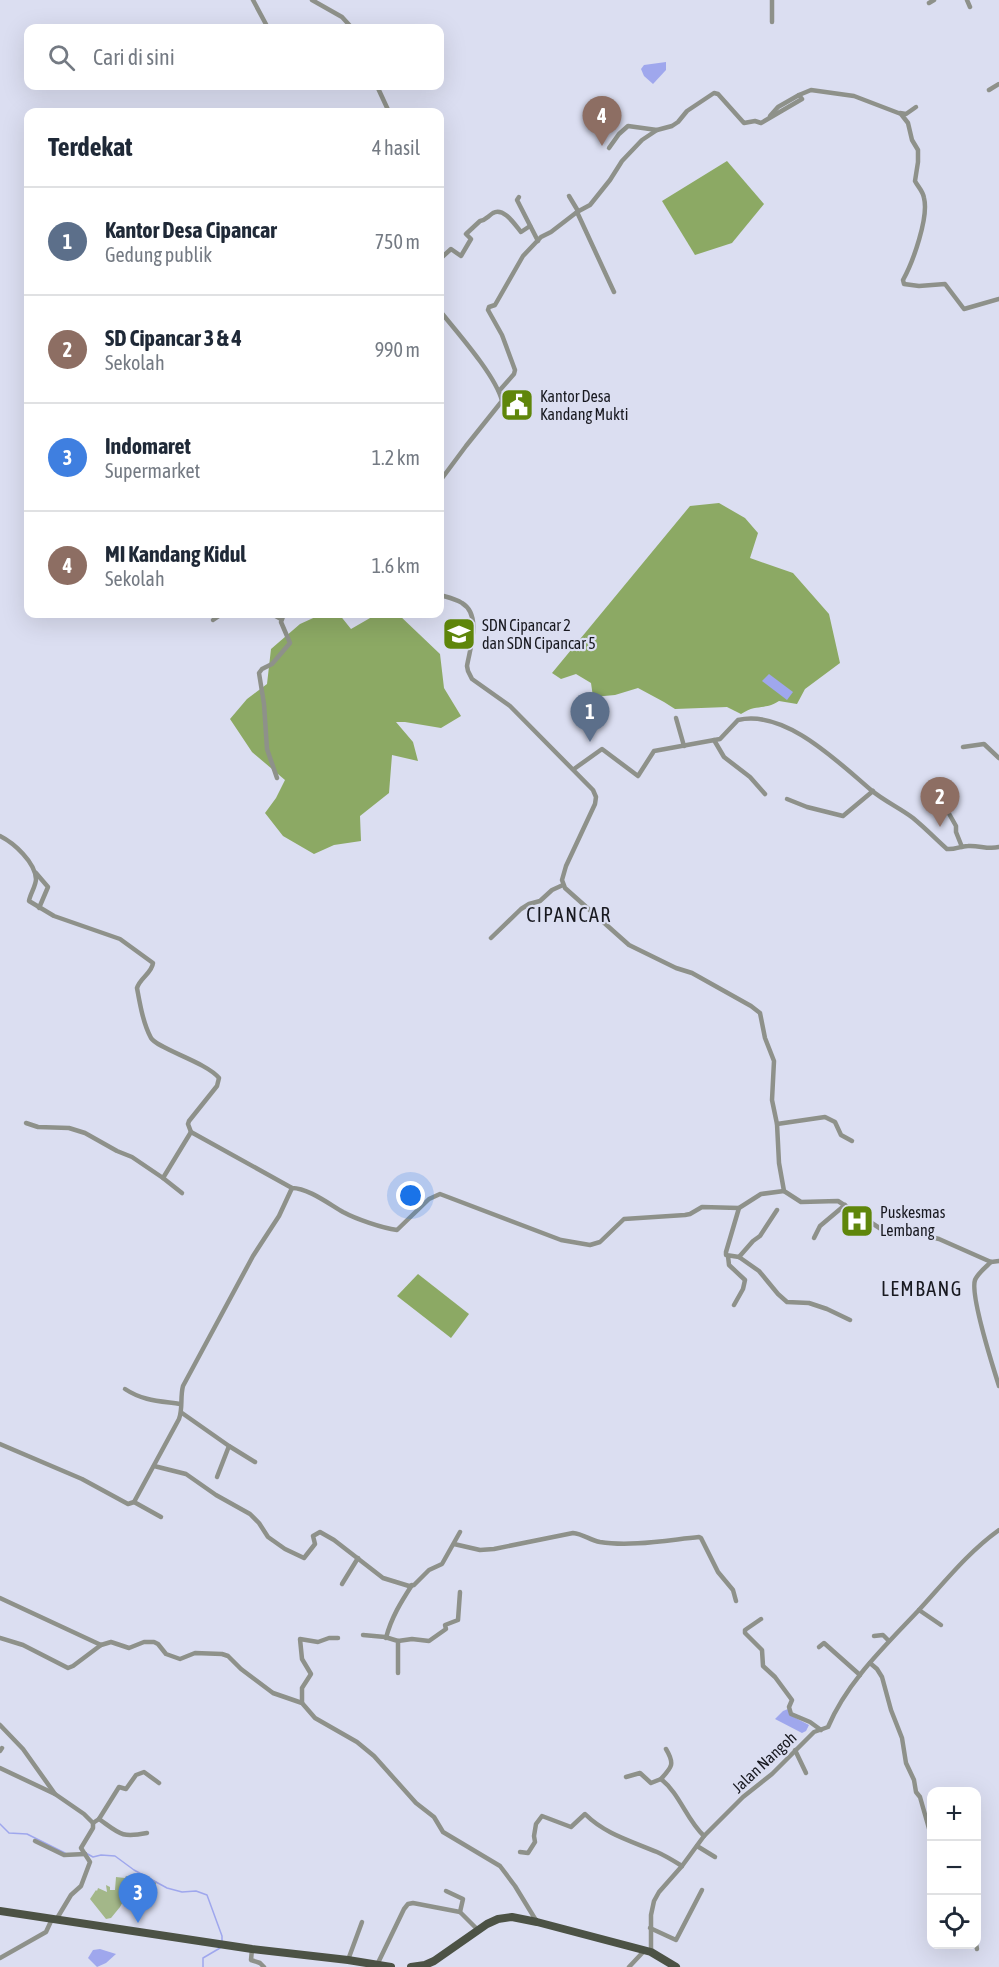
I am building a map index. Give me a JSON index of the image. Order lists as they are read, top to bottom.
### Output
{
  "streets": {
    "street": ["Jalan Nangoh"]
  },
  "districts": ["CIPANCAR", "LEMBANG"],
  "places": {
    "public building": ["Kantor Desa Kandang Mukti"],
    "school or university": ["SDN Cipancar 2 dan SDN Cipancar 5"],
    "hospital": ["Puskesmas Lembang"]
  },
  "page": {
    "search": "Cari di sini",
    "pins": [
      "4",
      "1",
      "2",
      "3"
    ],
    "heading": ["Terdekat", "4 hasil"],
    "list": [
      {
        "mark": "1",
        "name": "Kantor Desa Cipancar",
        "note": "Gedung publik",
        "value": "750 m"
      },
      {
        "mark": "2",
        "name": "SD Cipancar 3 & 4",
        "note": "Sekolah",
        "value": "990 m"
      },
      {
        "mark": "3",
        "name": "Indomaret",
        "note": "Supermarket",
        "value": "1.2 km"
      },
      {
        "mark": "4",
        "name": "MI Kandang Kidul",
        "note": "Sekolah",
        "value": "1.6 km"
      }
    ],
    "map_buttons": ["+", "−"]
  }
}
